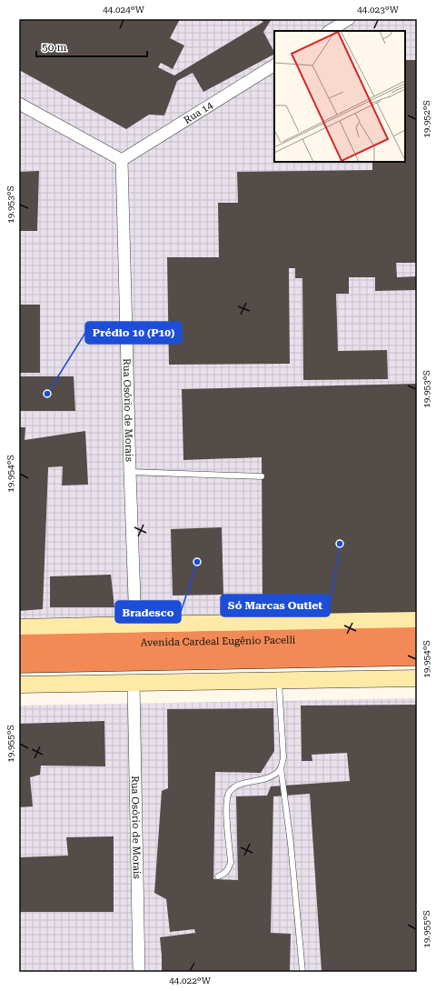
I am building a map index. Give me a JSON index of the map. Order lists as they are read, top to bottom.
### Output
{
  "streets": {
    "highway": ["Avenida Cardeal Eugênio Pacelli"],
    "street": ["Rua 14", "Rua Osório de Morais"]
  },
  "crossings": [
    ["Rua 14", "Rua Osório de Morais"],
    ["Rua Osório de Morais", "Avenida Cardeal Eugênio Pacelli"]
  ],
  "places": ["Prédio 10 (P10)", "Só Marcas Outlet", "Bradesco"],
  "scale_bar": "50 m",
  "coordinates": [
    "44.024°W",
    "44.023°W",
    "19.952°S",
    "19.953°S",
    "19.954°S",
    "19.955°S",
    "44.022°W"
  ]
}
